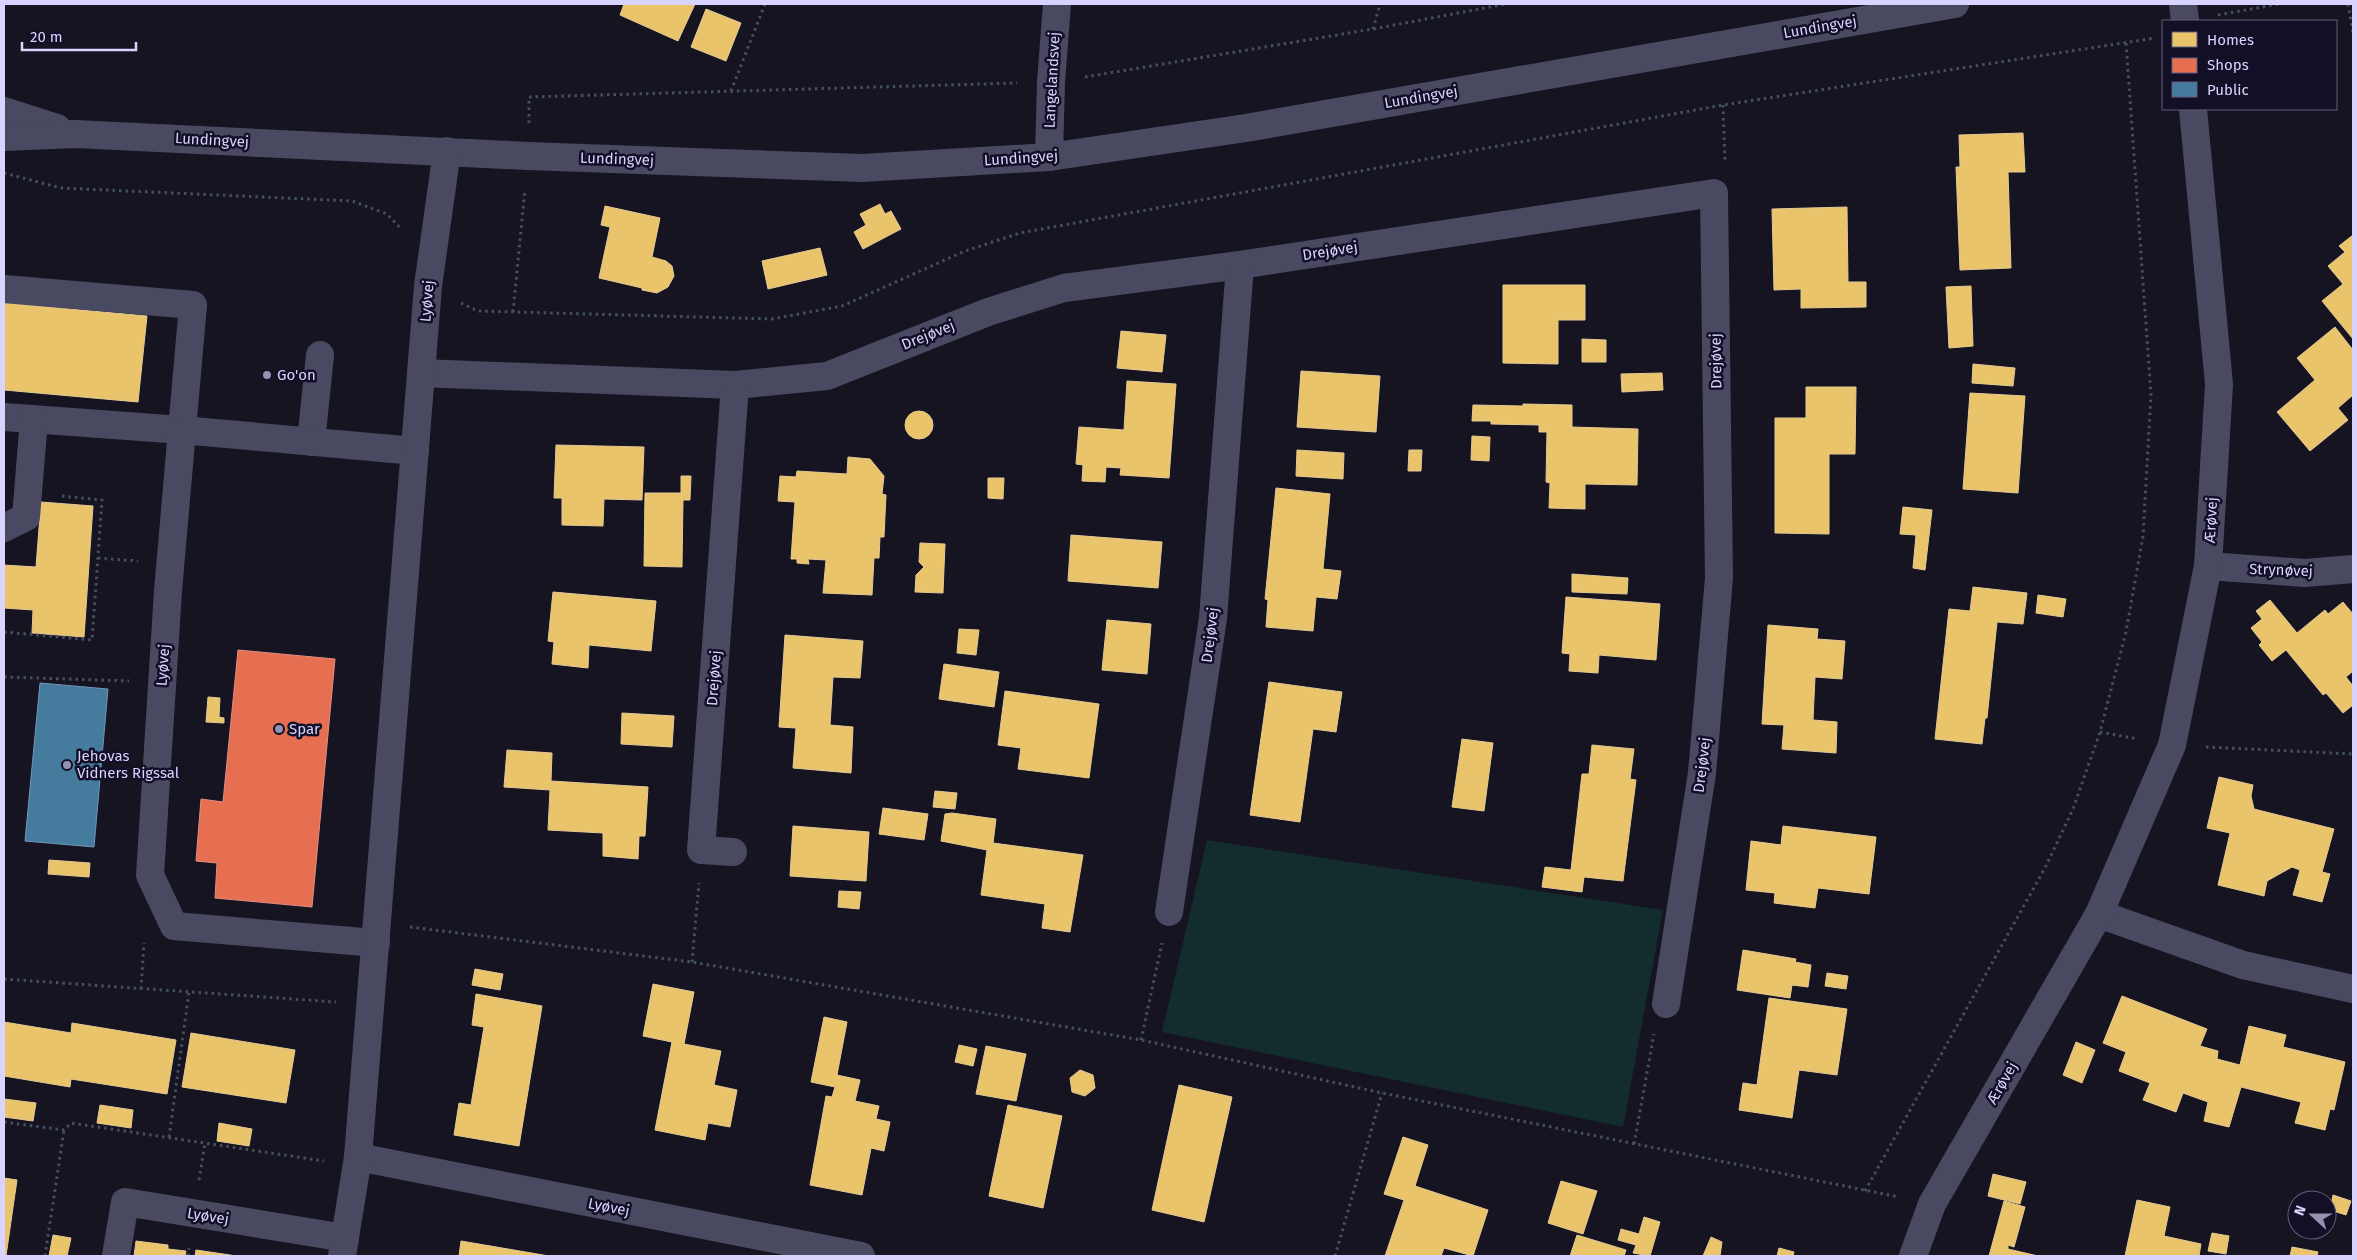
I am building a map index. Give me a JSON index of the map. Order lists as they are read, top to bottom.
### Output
{
  "streets": {
    "street": [
      "Lundingvej",
      "Langelandsvej",
      "Drejøvej",
      "Lyøvej",
      "Ærøvej",
      "Strynøvej"
    ]
  },
  "crossings": [
    ["Lundingvej", "Langelandsvej"],
    ["Lundingvej", "Lyøvej"],
    ["Drejøvej", "Lyøvej"],
    ["Ærøvej", "Strynøvej"]
  ],
  "places": ["Go'on", "Spar", "Jehovas Vidners Rigssal"],
  "legend": ["Homes", "Shops", "Public"],
  "scale_bar": "20 m",
  "north": "left"
}
